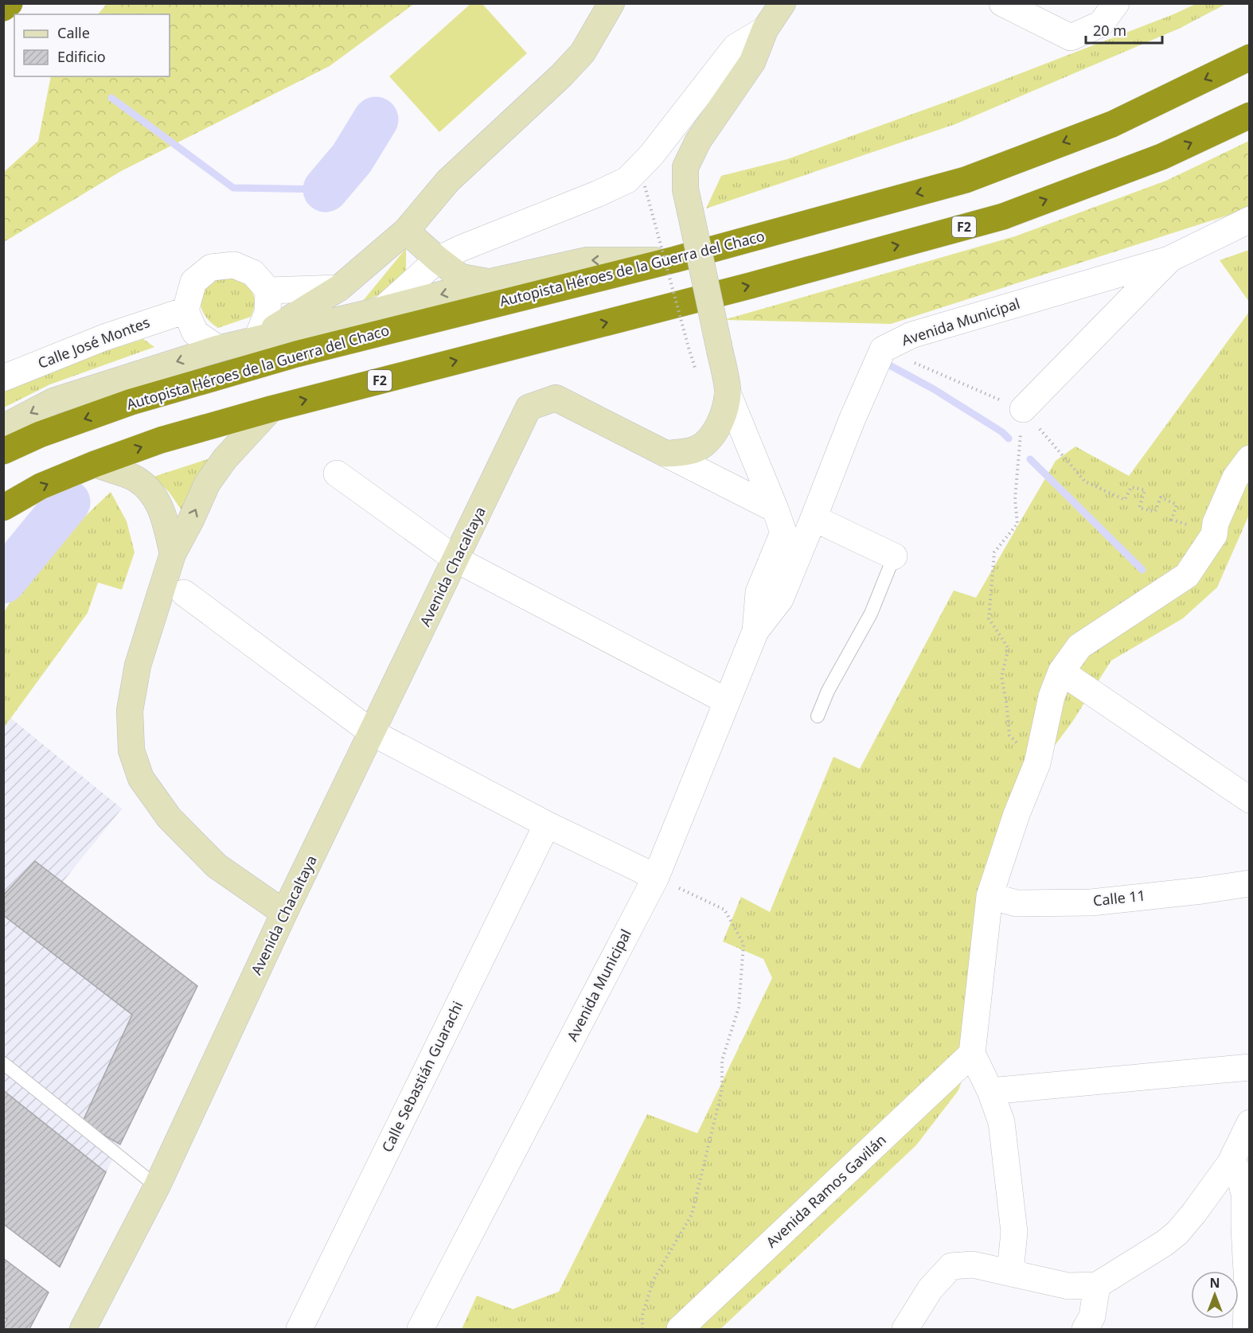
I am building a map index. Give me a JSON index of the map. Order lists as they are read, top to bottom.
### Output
{
  "streets": {
    "highway": ["F2", "Autopista Héroes de la Guerra del Chaco"],
    "street": [
      "Avenida Municipal",
      "Calle José Montes",
      "Avenida Chacaltaya",
      "Calle 11",
      "Calle Sebastián Guarachi",
      "Avenida Ramos Gavilán"
    ]
  },
  "legend": ["Calle", "Edificio"],
  "scale_bar": "20 m",
  "north": "top"
}
